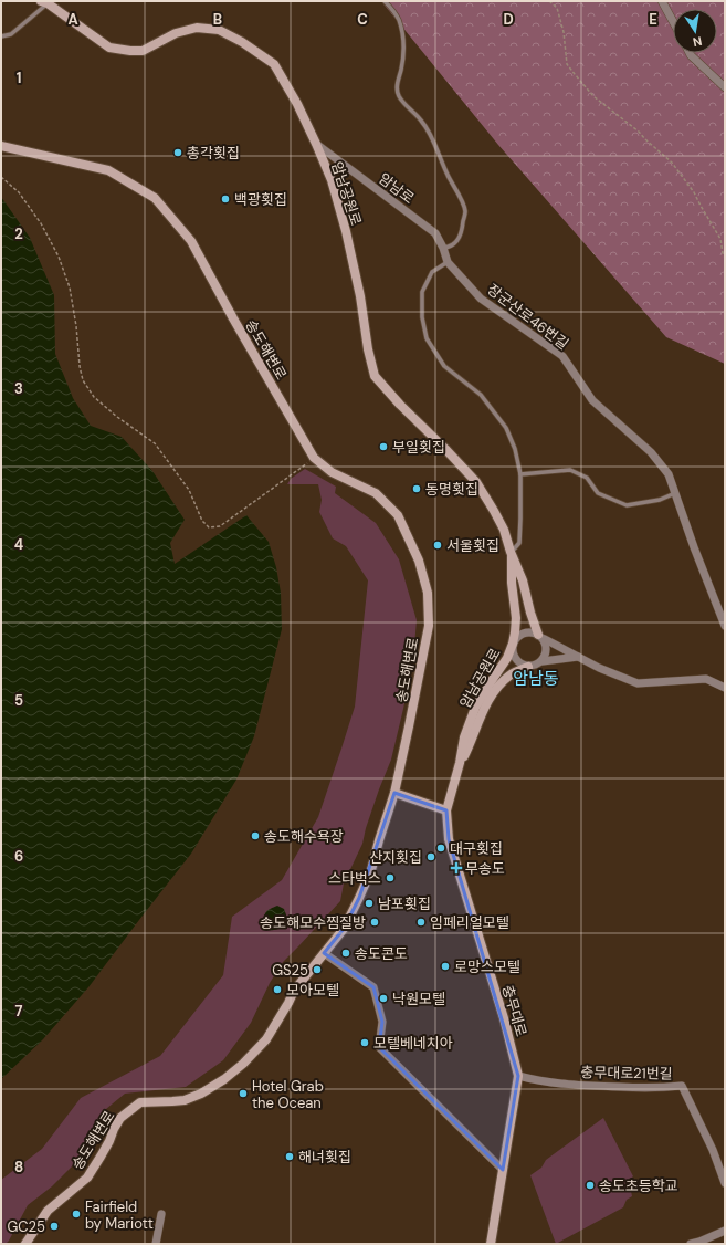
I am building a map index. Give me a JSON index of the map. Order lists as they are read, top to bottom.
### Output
{
  "streets": {
    "street": [
      "암남로",
      "암남공원로",
      "장군산로46번길",
      "송도해변로",
      "충무대로",
      "충무대로21번길"
    ]
  },
  "crossings": [
    ["암남로", "암남공원로"],
    ["암남로", "장군산로46번길"],
    ["암남공원로", "충무대로"],
    ["충무대로", "충무대로21번길"]
  ],
  "districts": ["암남동"],
  "places": {
    "other": [
      "총각횟집",
      "백광횟집",
      "부일횟집",
      "동명횟집",
      "서울횟집",
      "송도해수욕장",
      "대구횟집",
      "산지횟집",
      "스타벅스",
      "남포횟집",
      "송도해모수찜질방",
      "임페리얼모텔",
      "송도콘도",
      "로망스모텔",
      "GS25",
      "모아모텔",
      "낙원모텔",
      "모텔베네치아",
      "Hotel Grab the Ocean",
      "해녀횟집",
      "송도초등학교",
      "Fairfield by Mariott",
      "GC25"
    ],
    "health": ["무송도"]
  },
  "north": "bottom",
  "grid": {
    "columns": [
      "A",
      "B",
      "C",
      "D",
      "E"
    ],
    "rows": [
      "1",
      "2",
      "3",
      "4",
      "5",
      "6",
      "7",
      "8"
    ]
  }
}
